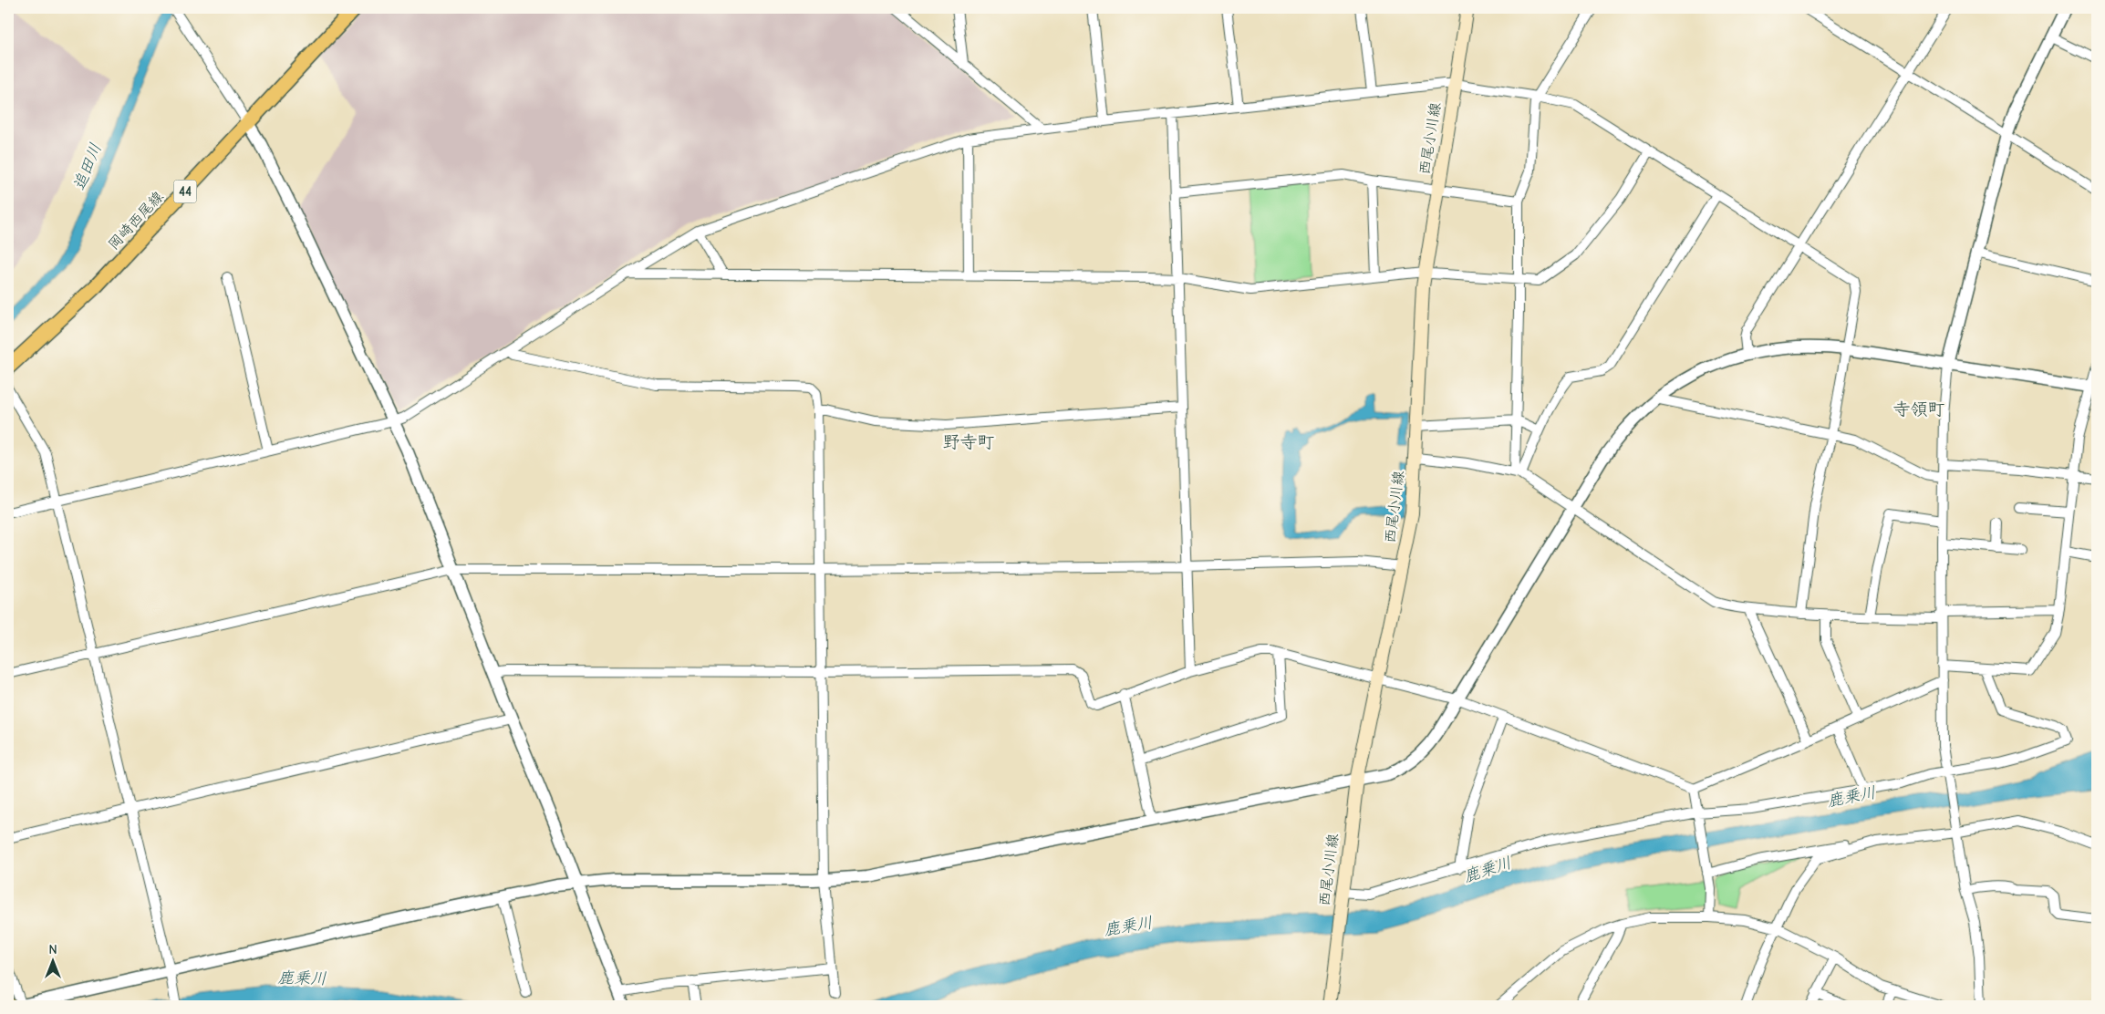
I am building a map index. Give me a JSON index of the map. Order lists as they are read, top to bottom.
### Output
{
  "streets": {
    "main road": ["西尾小川線", "44", "岡崎西尾線"]
  },
  "districts": ["寺領町", "野寺町"],
  "water": ["追田川", "鹿乗川"],
  "north": "top"
}
